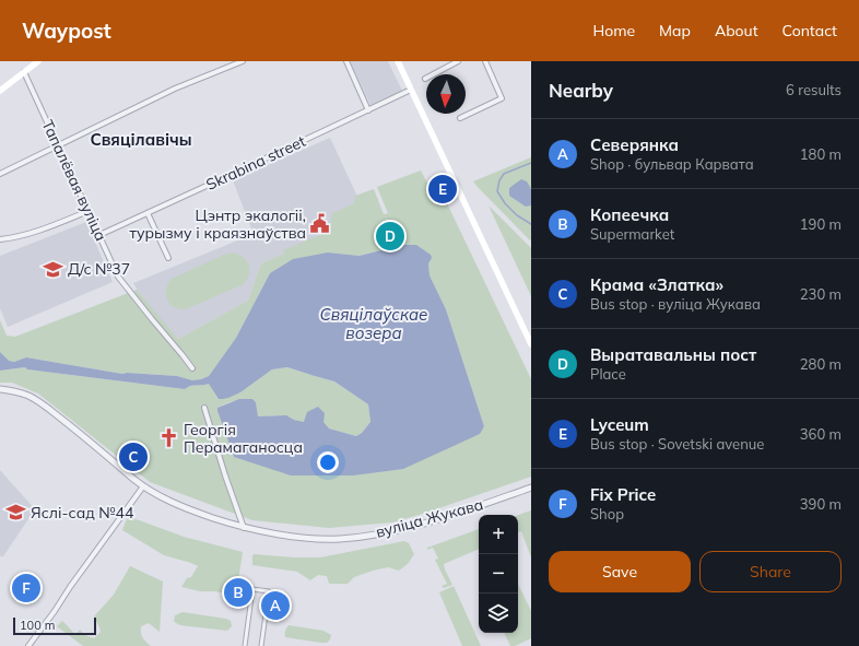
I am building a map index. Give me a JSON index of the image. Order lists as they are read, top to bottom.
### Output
{
  "streets": {
    "street": ["Skrabina street", "Тапалёвая вуліца", "вуліца Жукава"]
  },
  "crossings": [
    ["Skrabina street", "Тапалёвая вуліца"]
  ],
  "districts": ["Свяцілавічы"],
  "water": ["Свяцілаўскае возера"],
  "places": {
    "public building": ["Цэнтр экалогіі, турызму і краязнаўства"],
    "school or university": ["Д/с №37", "Яслі-сад №44"],
    "church": ["Георгія Перамаганосца"]
  },
  "scale_bar": "100 m",
  "north": "bottom",
  "page": {
    "header": "Waypost",
    "nav": [
      "Home",
      "Map",
      "About",
      "Contact"
    ],
    "heading": ["Nearby", "6 results"],
    "list": [
      {
        "mark": "A",
        "name": "Северянка",
        "note": "Shop · бульвар Карвата",
        "value": "180 m"
      },
      {
        "mark": "B",
        "name": "Копеечка",
        "note": "Supermarket",
        "value": "190 m"
      },
      {
        "mark": "C",
        "name": "Крама «Златка»",
        "note": "Bus stop · вуліца Жукава",
        "value": "230 m"
      },
      {
        "mark": "D",
        "name": "Выратавальны пост",
        "note": "Place",
        "value": "280 m"
      },
      {
        "mark": "E",
        "name": "Lyceum",
        "note": "Bus stop · Sovetski avenue",
        "value": "360 m"
      },
      {
        "mark": "F",
        "name": "Fix Price",
        "note": "Shop",
        "value": "390 m"
      }
    ],
    "pins": [
      "E",
      "D",
      "C",
      "F",
      "B",
      "A"
    ],
    "map_buttons": ["+", "−"],
    "buttons": ["Save", "Share"],
    "scale": "100 m"
  }
}
